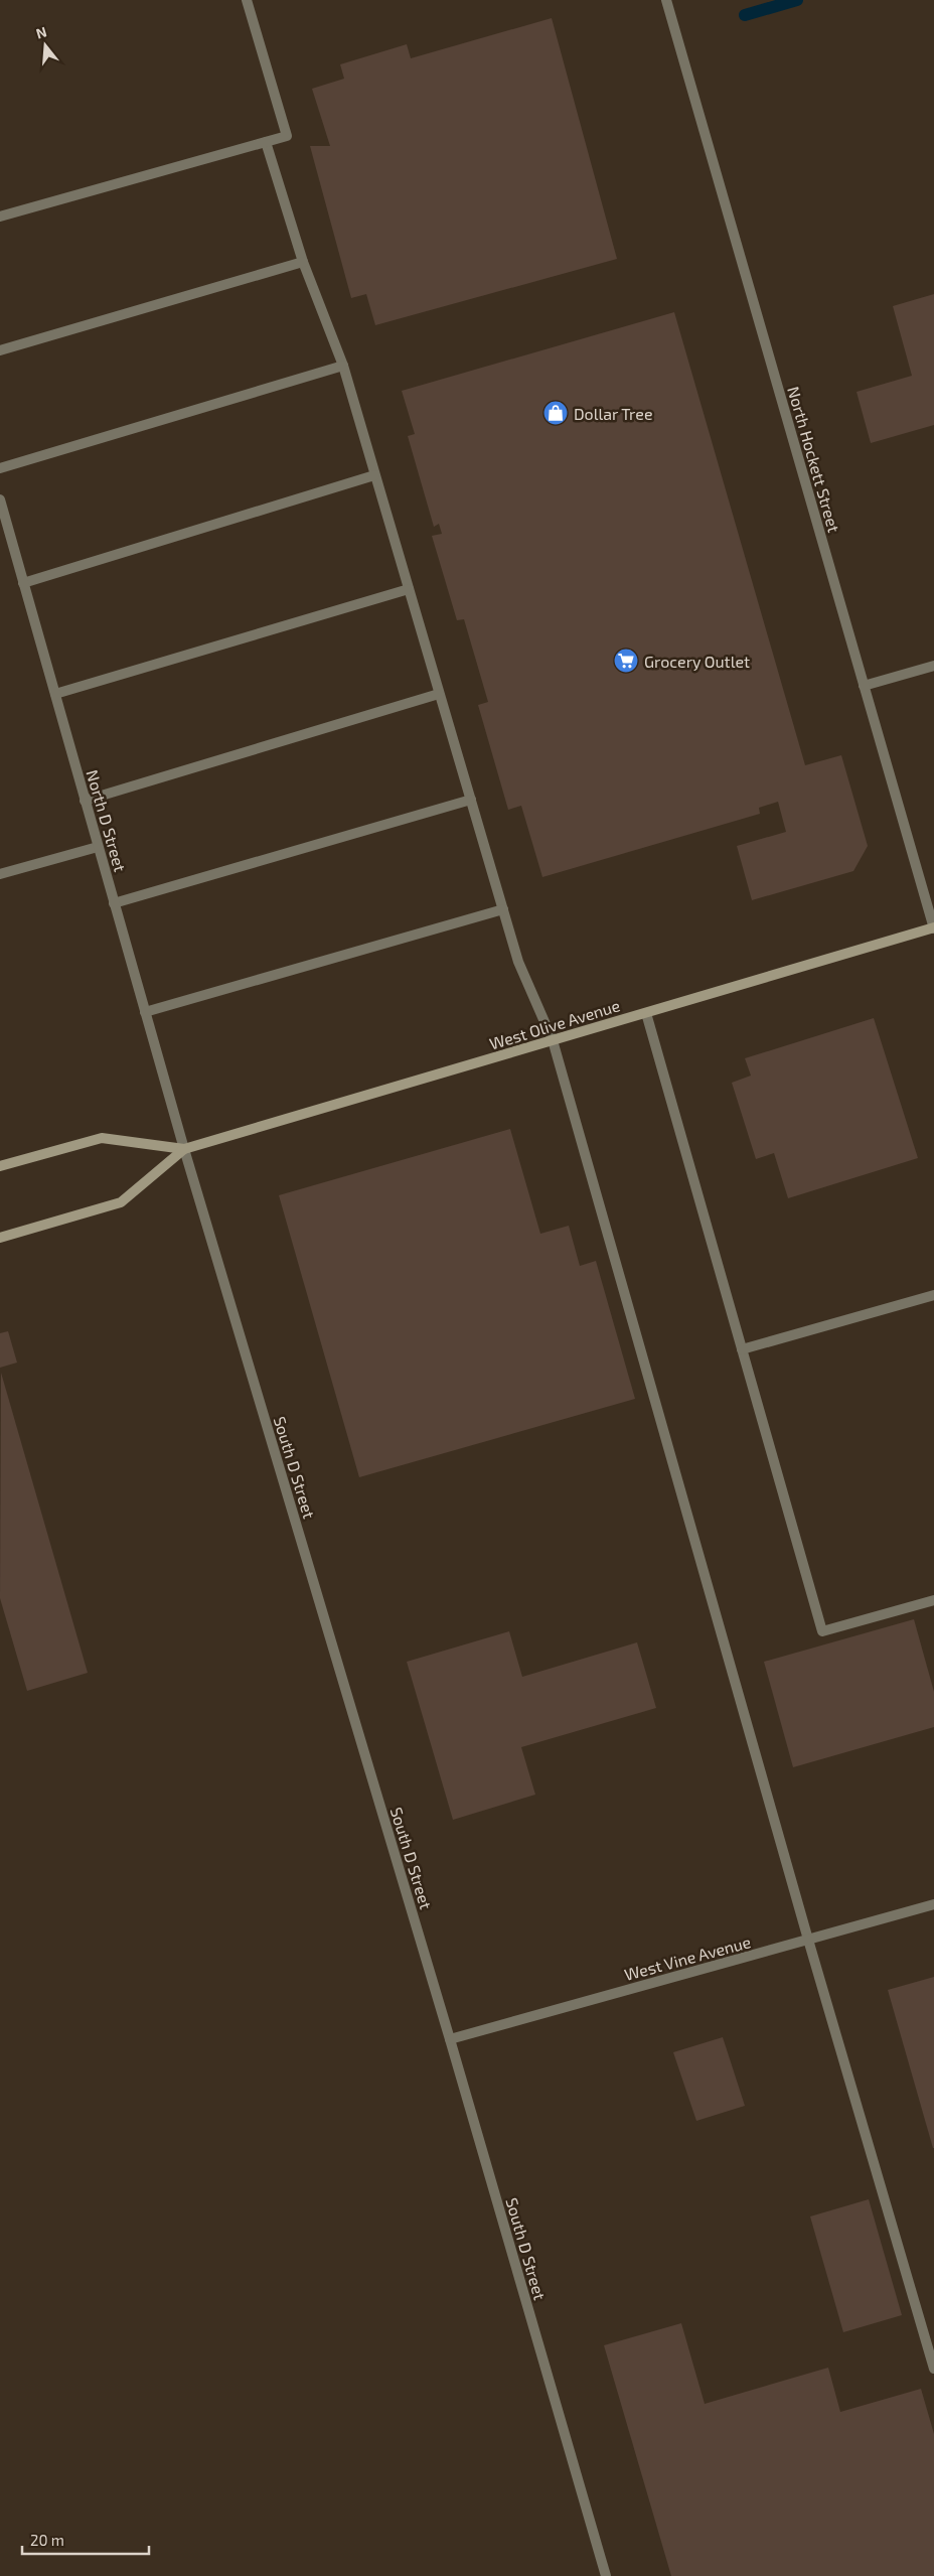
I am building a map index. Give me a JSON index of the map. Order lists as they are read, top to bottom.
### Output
{
  "streets": {
    "main road": ["West Olive Avenue"],
    "street": [
      "North Hockett Street",
      "North D Street",
      "South D Street",
      "West Vine Avenue"
    ]
  },
  "crossings": [
    ["North Hockett Street", "West Olive Avenue"],
    ["North D Street", "West Olive Avenue"],
    ["North D Street", "South D Street"],
    ["West Olive Avenue", "South D Street"],
    ["South D Street", "West Vine Avenue"]
  ],
  "places": {
    "shop": ["Dollar Tree"],
    "supermarket": ["Grocery Outlet"]
  },
  "scale_bar": "20 m",
  "north": "top"
}
